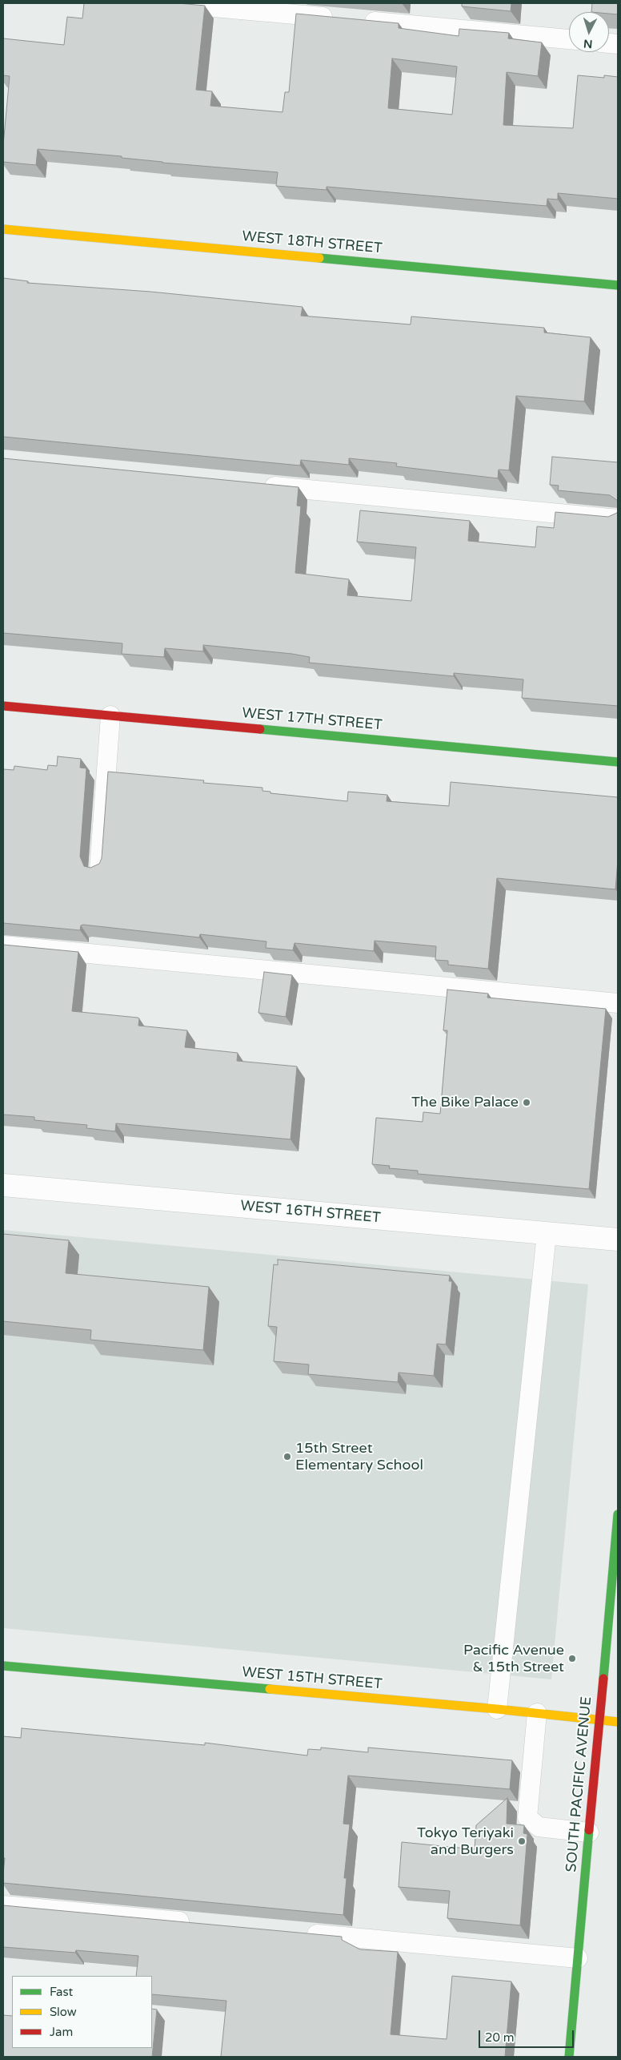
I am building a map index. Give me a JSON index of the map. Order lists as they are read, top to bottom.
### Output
{
  "streets": {
    "street": [
      "WEST 18TH STREET",
      "WEST 17TH STREET",
      "WEST 16TH STREET",
      "WEST 15TH STREET",
      "SOUTH PACIFIC AVENUE"
    ]
  },
  "crossings": [
    ["WEST 15TH STREET", "SOUTH PACIFIC AVENUE"]
  ],
  "places": [
    "The Bike Palace",
    "15th Street Elementary School",
    "Pacific Avenue & 15th Street",
    "Tokyo Teriyaki and Burgers"
  ],
  "legend": ["Fast", "Slow", "Jam"],
  "scale_bar": "20 m",
  "north": "bottom"
}
